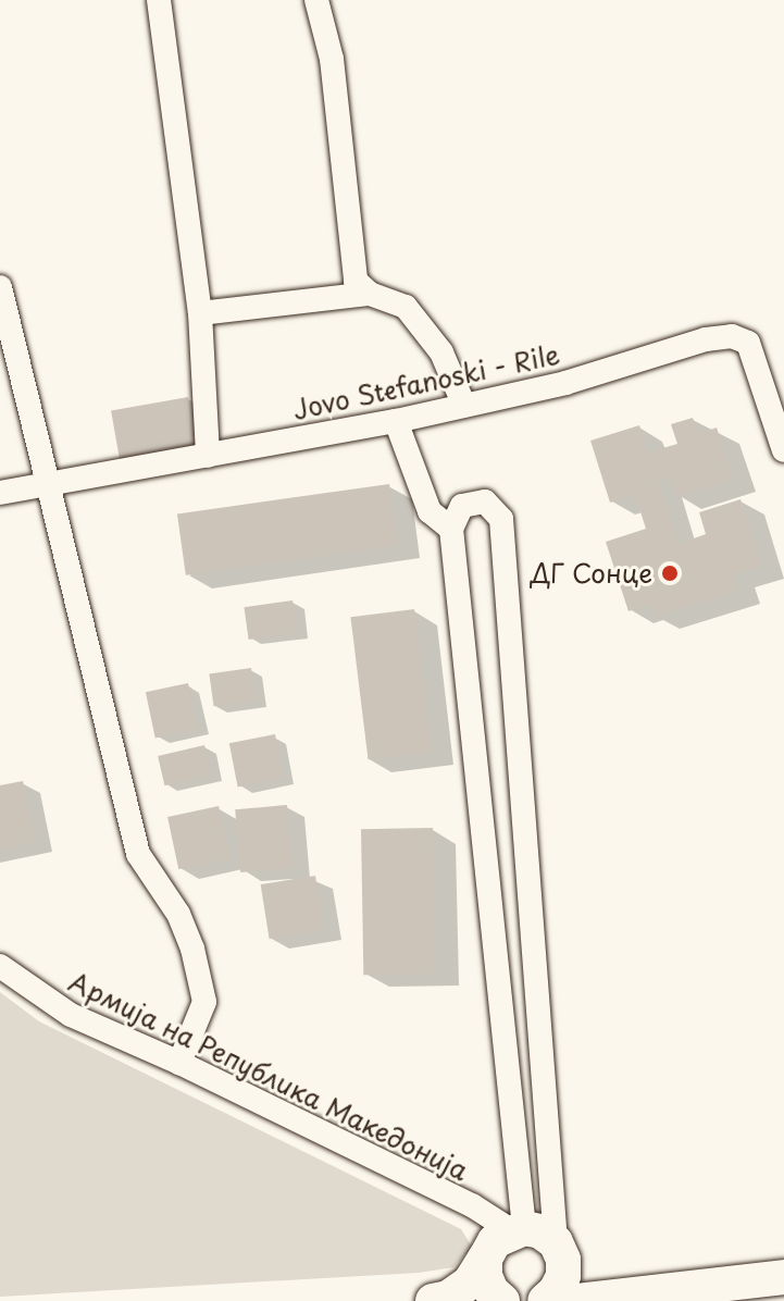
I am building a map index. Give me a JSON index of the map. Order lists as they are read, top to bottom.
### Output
{
  "streets": {
    "street": ["Jovo Stefanoski - Rile", "Армија на Република Македонија"]
  },
  "places": ["ДГ Сонце"]
}
